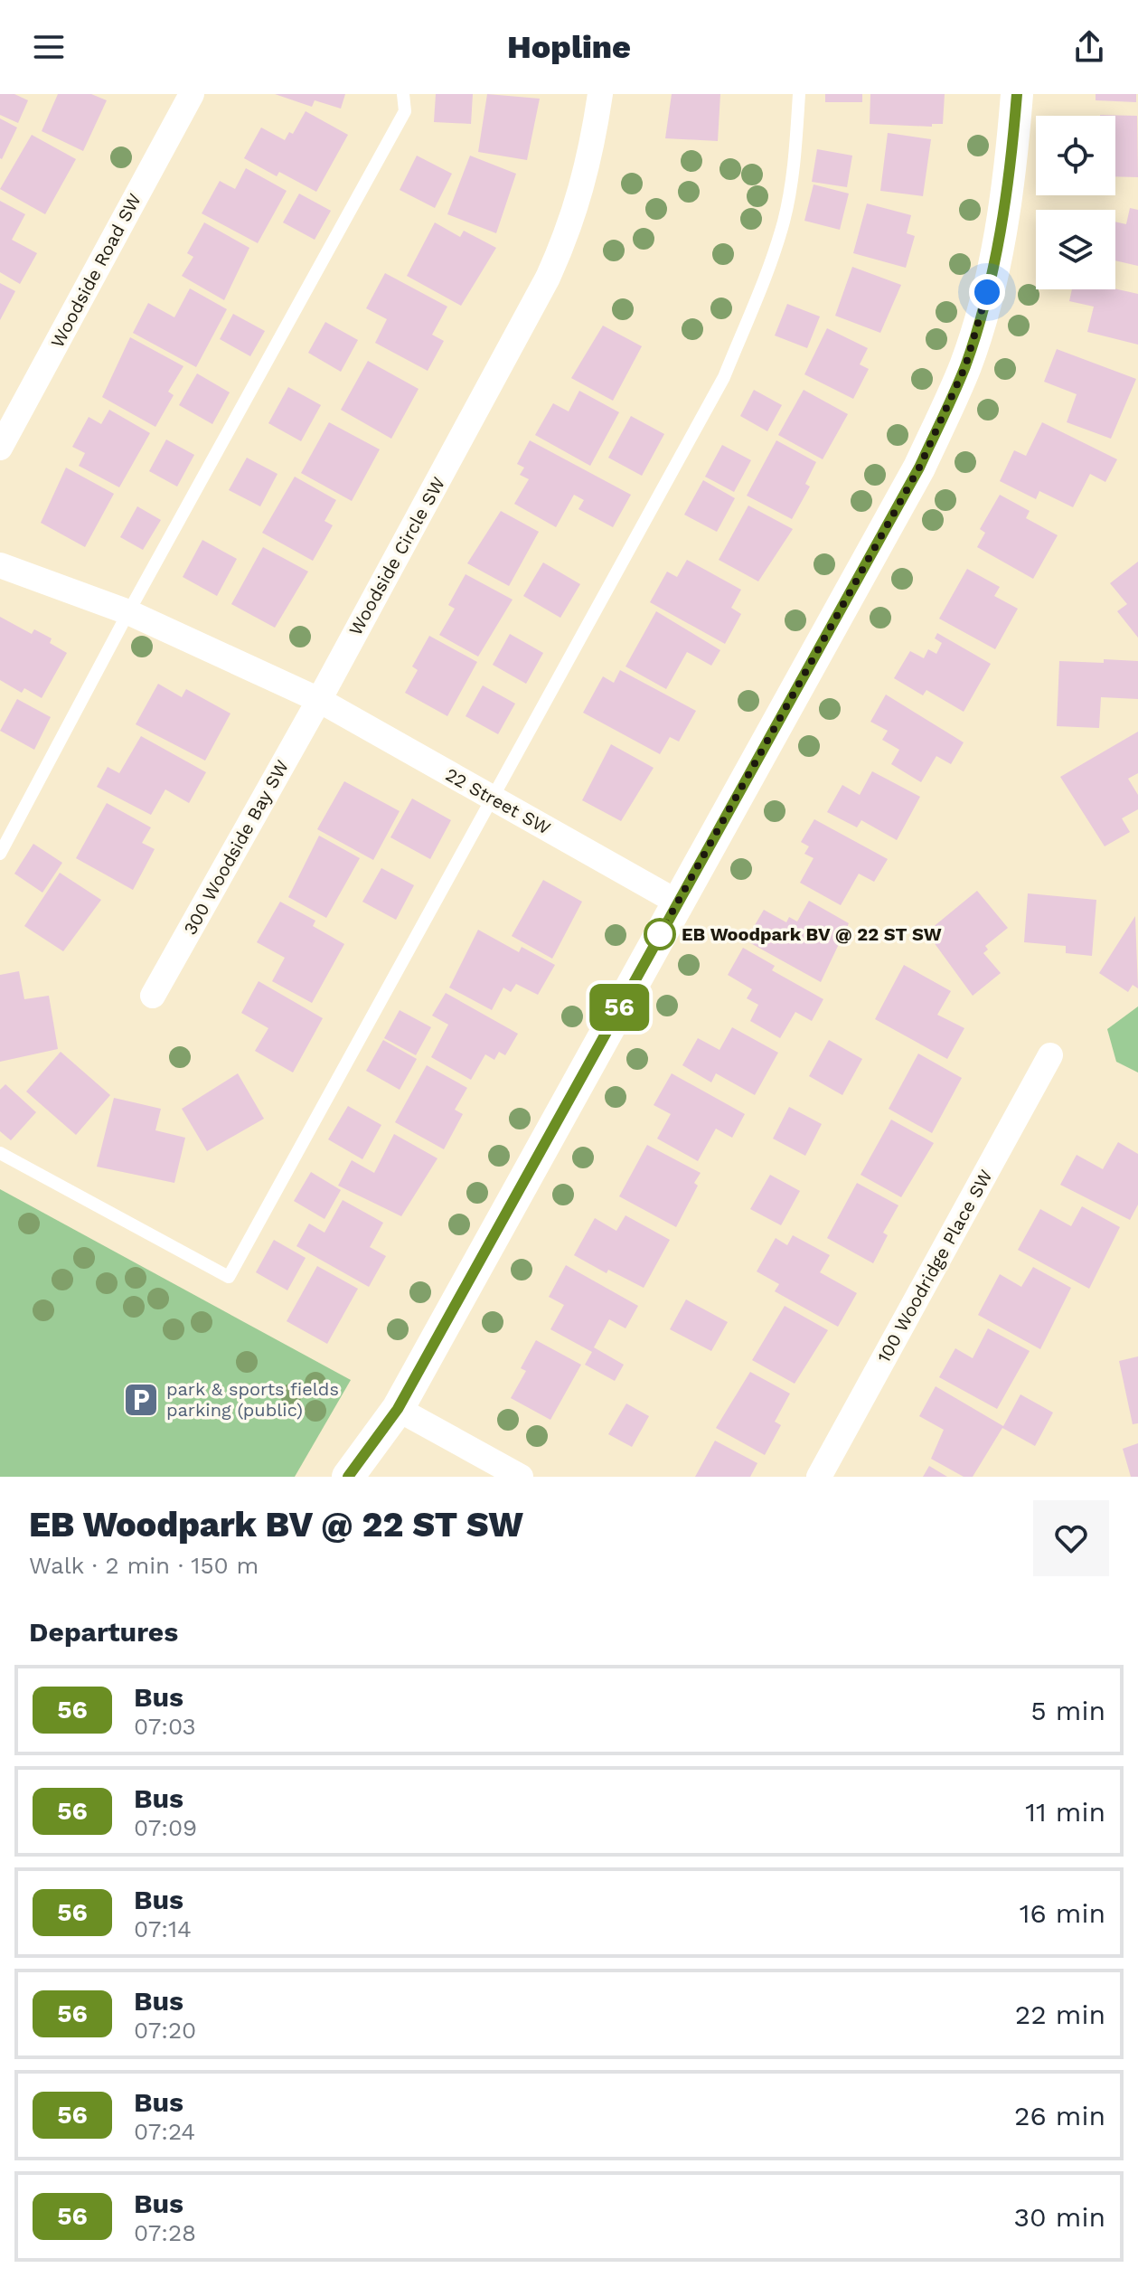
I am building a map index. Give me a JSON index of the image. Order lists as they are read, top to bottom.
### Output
{
  "streets": {
    "street": [
      "Woodside Road SW",
      "Woodside Circle SW",
      "22 Street SW",
      "300 Woodside Bay SW",
      "100 Woodridge Place SW"
    ]
  },
  "crossings": [
    ["Woodside Circle SW", "22 Street SW"],
    ["Woodside Circle SW", "300 Woodside Bay SW"],
    ["22 Street SW", "300 Woodside Bay SW"]
  ],
  "places": {
    "other": ["EB Woodpark BV @ 22 ST SW"],
    "parking": ["park & sports fields parking (public)"]
  },
  "lines": ["bus line 56"],
  "page": {
    "header": "Hopline",
    "on_map": "56",
    "heading": [
      ["EB Woodpark BV @ 22 ST SW", "Walk · 2 min · 150 m"],
      "Departures"
    ],
    "list": [
      {
        "mark": "56",
        "name": "Bus",
        "note": "07:03",
        "value": "5 min"
      },
      {
        "mark": "56",
        "name": "Bus",
        "note": "07:09",
        "value": "11 min"
      },
      {
        "mark": "56",
        "name": "Bus",
        "note": "07:14",
        "value": "16 min"
      },
      {
        "mark": "56",
        "name": "Bus",
        "note": "07:20",
        "value": "22 min"
      },
      {
        "mark": "56",
        "name": "Bus",
        "note": "07:24",
        "value": "26 min"
      },
      {
        "mark": "56",
        "name": "Bus",
        "note": "07:28",
        "value": "30 min"
      }
    ]
  }
}
